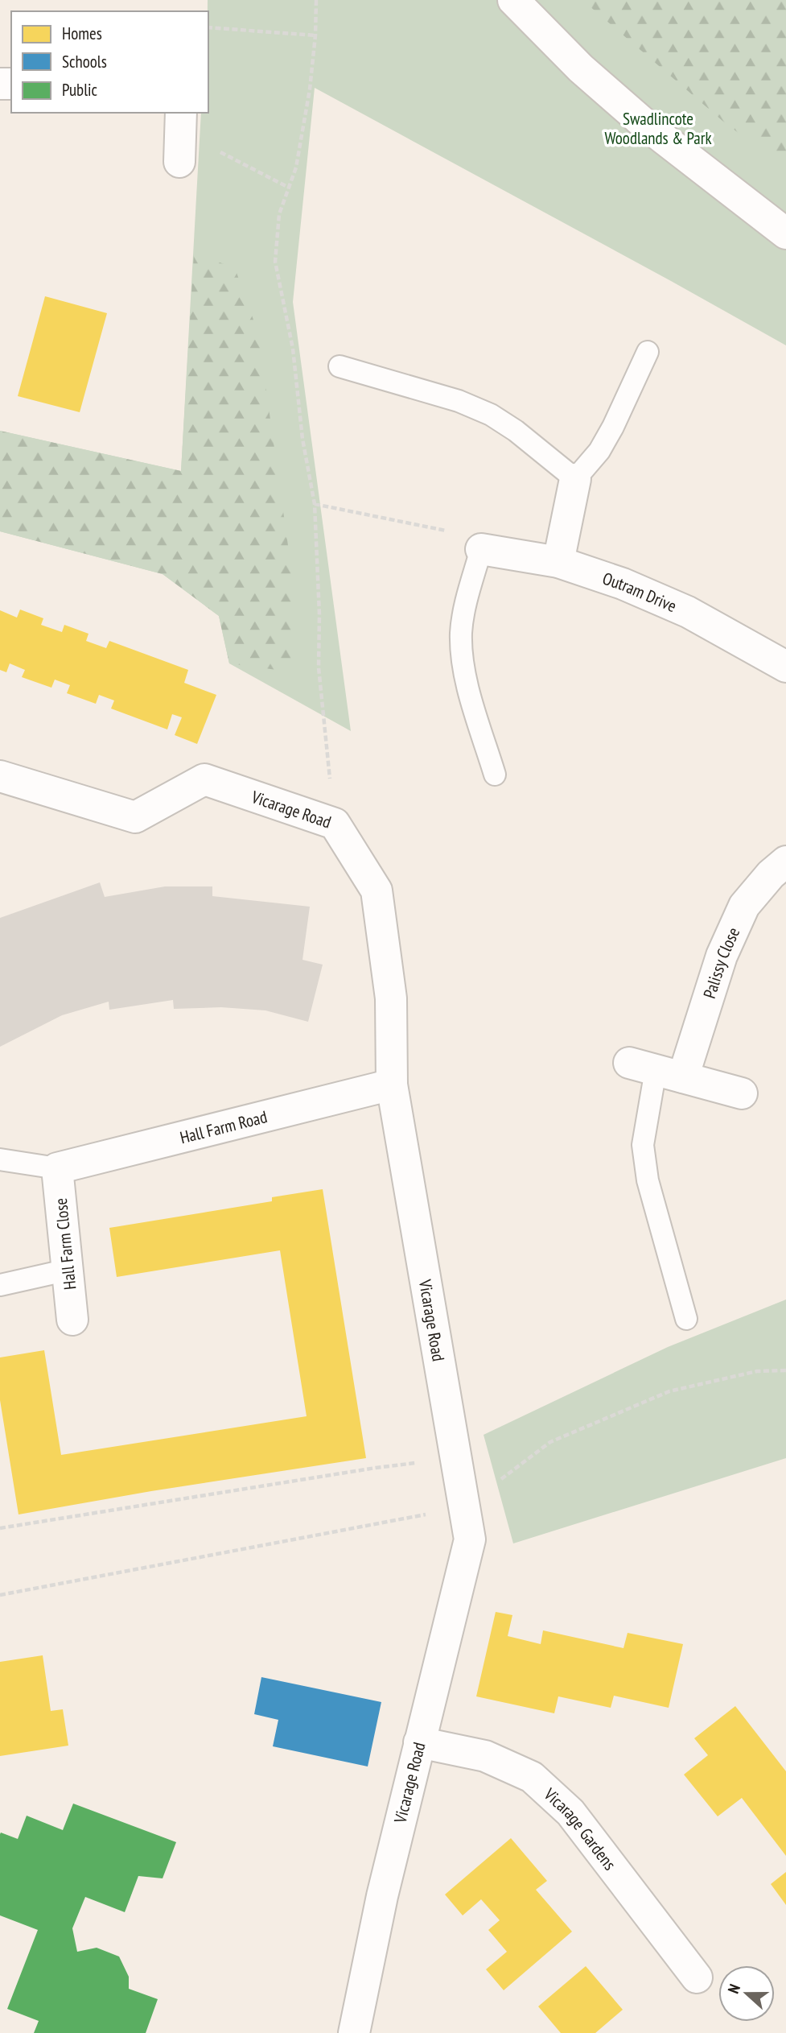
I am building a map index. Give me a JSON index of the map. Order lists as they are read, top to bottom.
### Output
{
  "streets": {
    "street": [
      "Outram Drive",
      "Vicarage Road",
      "Palissy Close",
      "Hall Farm Road",
      "Hall Farm Close",
      "Vicarage Gardens"
    ]
  },
  "crossings": [
    ["Vicarage Road", "Hall Farm Road"],
    ["Vicarage Road", "Vicarage Gardens"],
    ["Hall Farm Road", "Hall Farm Close"]
  ],
  "parks": ["Swadlincote Woodlands & Park"],
  "legend": ["Homes", "Schools", "Public"],
  "north": "left"
}
